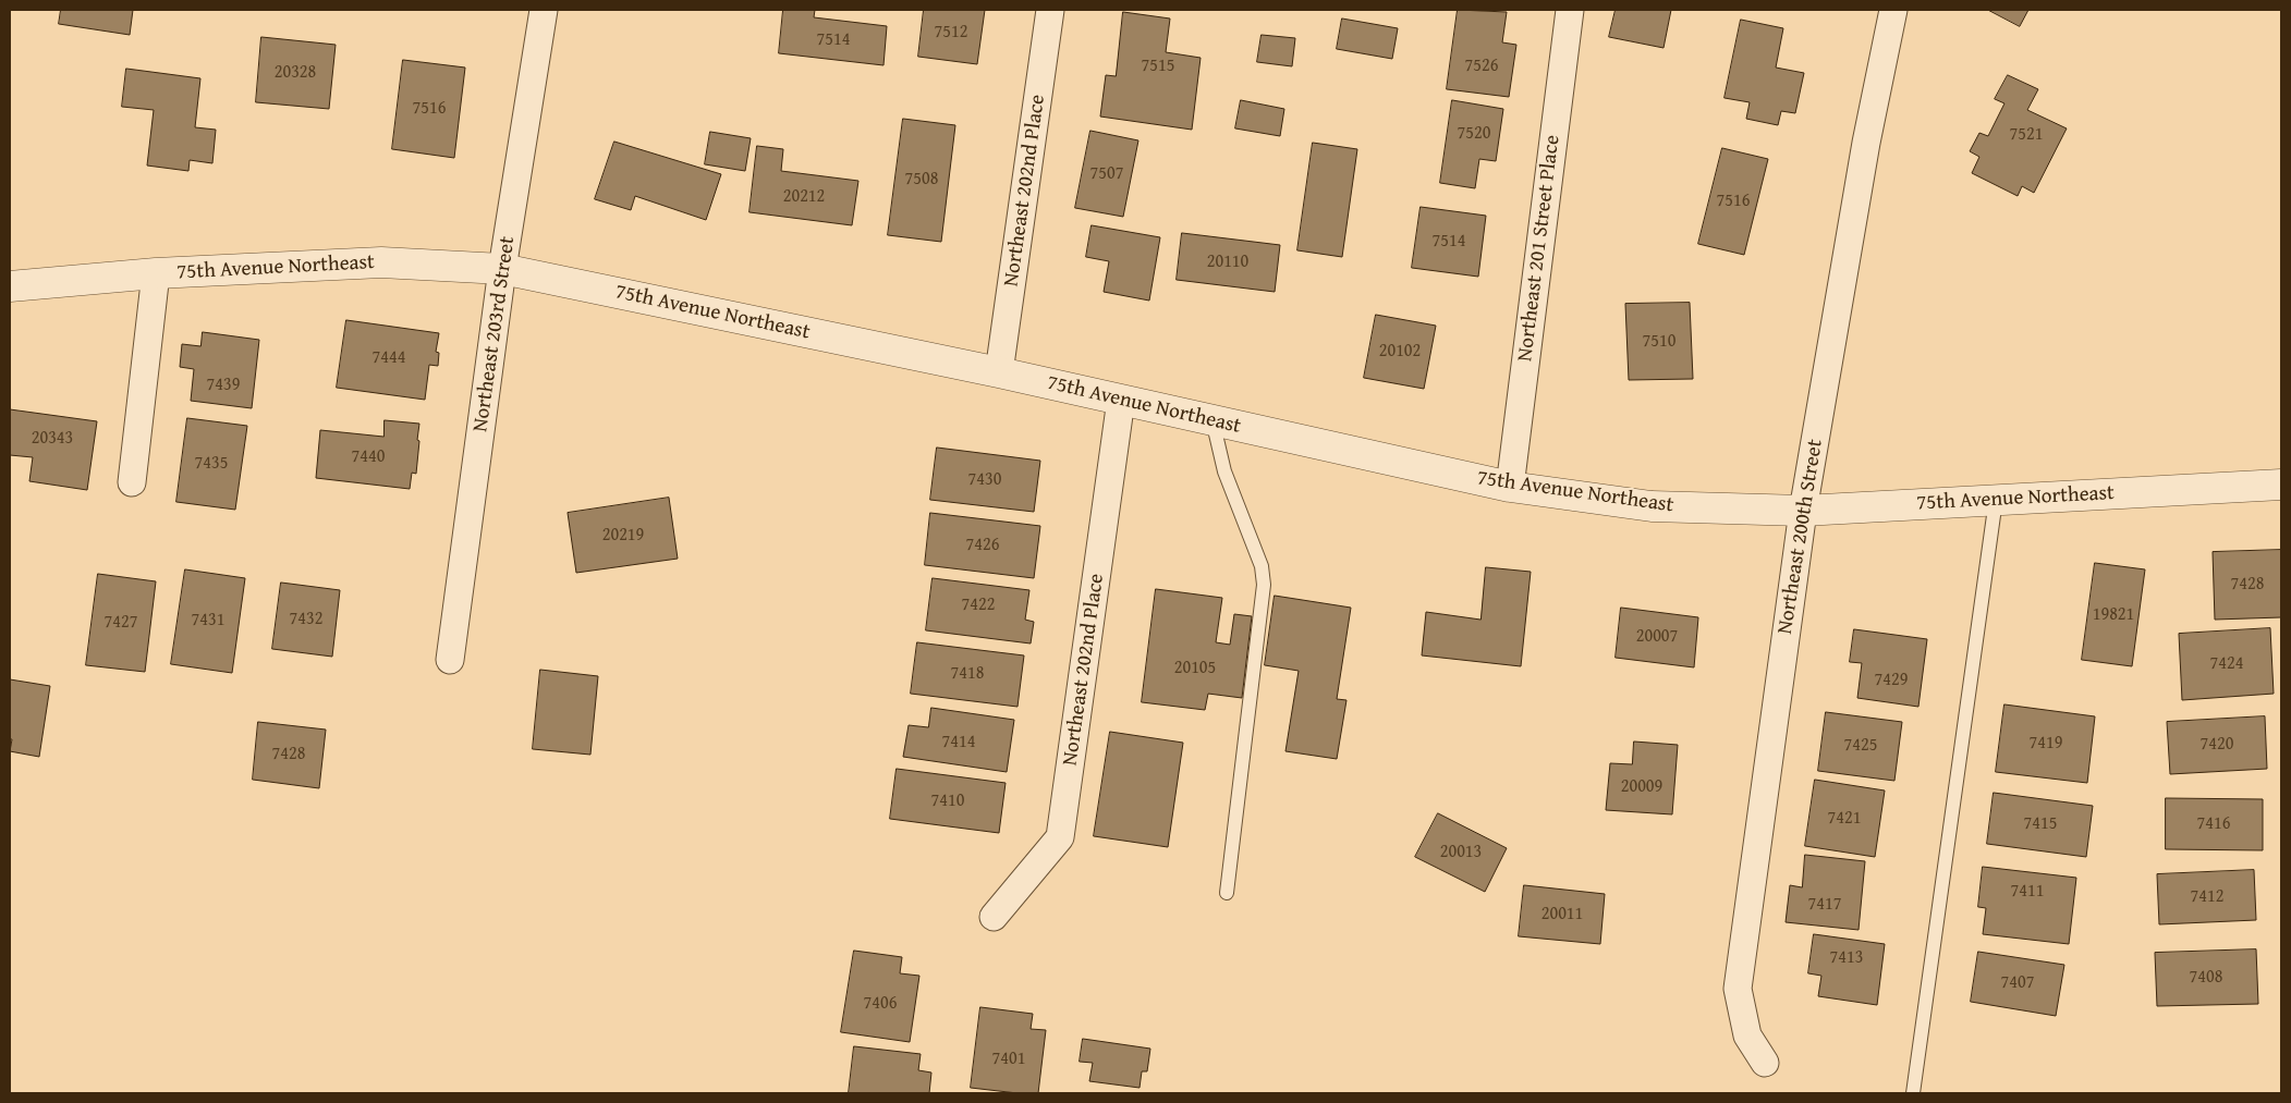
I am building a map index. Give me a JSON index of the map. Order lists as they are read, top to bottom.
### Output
{
  "streets": {
    "street": [
      "Northeast 202nd Place",
      "Northeast 201 Street Place",
      "75th Avenue Northeast",
      "Northeast 203rd Street",
      "Northeast 200th Street"
    ]
  },
  "crossings": [
    ["Northeast 202nd Place", "75th Avenue Northeast"],
    ["Northeast 201 Street Place", "75th Avenue Northeast"],
    ["75th Avenue Northeast", "Northeast 203rd Street"],
    ["75th Avenue Northeast", "Northeast 200th Street"]
  ],
  "house_numbers": [
    "7512",
    "7514",
    "7515",
    "7526",
    "20328",
    "7516",
    "7520",
    "7521",
    "7507",
    "7508",
    "20212",
    "7516",
    "7514",
    "20110",
    "7510",
    "20102",
    "7444",
    "7439",
    "20343",
    "7440",
    "7435",
    "7430",
    "20219",
    "7426",
    "7428",
    "7422",
    "19821",
    "7432",
    "7431",
    "7427",
    "20007",
    "7424",
    "20105",
    "7418",
    "7429",
    "7414",
    "7419",
    "7420",
    "7425",
    "7428",
    "20009",
    "7410",
    "7421",
    "7415",
    "7416",
    "20013",
    "7411",
    "7412",
    "7417",
    "20011",
    "7413",
    "7408",
    "7407",
    "7406",
    "7401"
  ]
}
